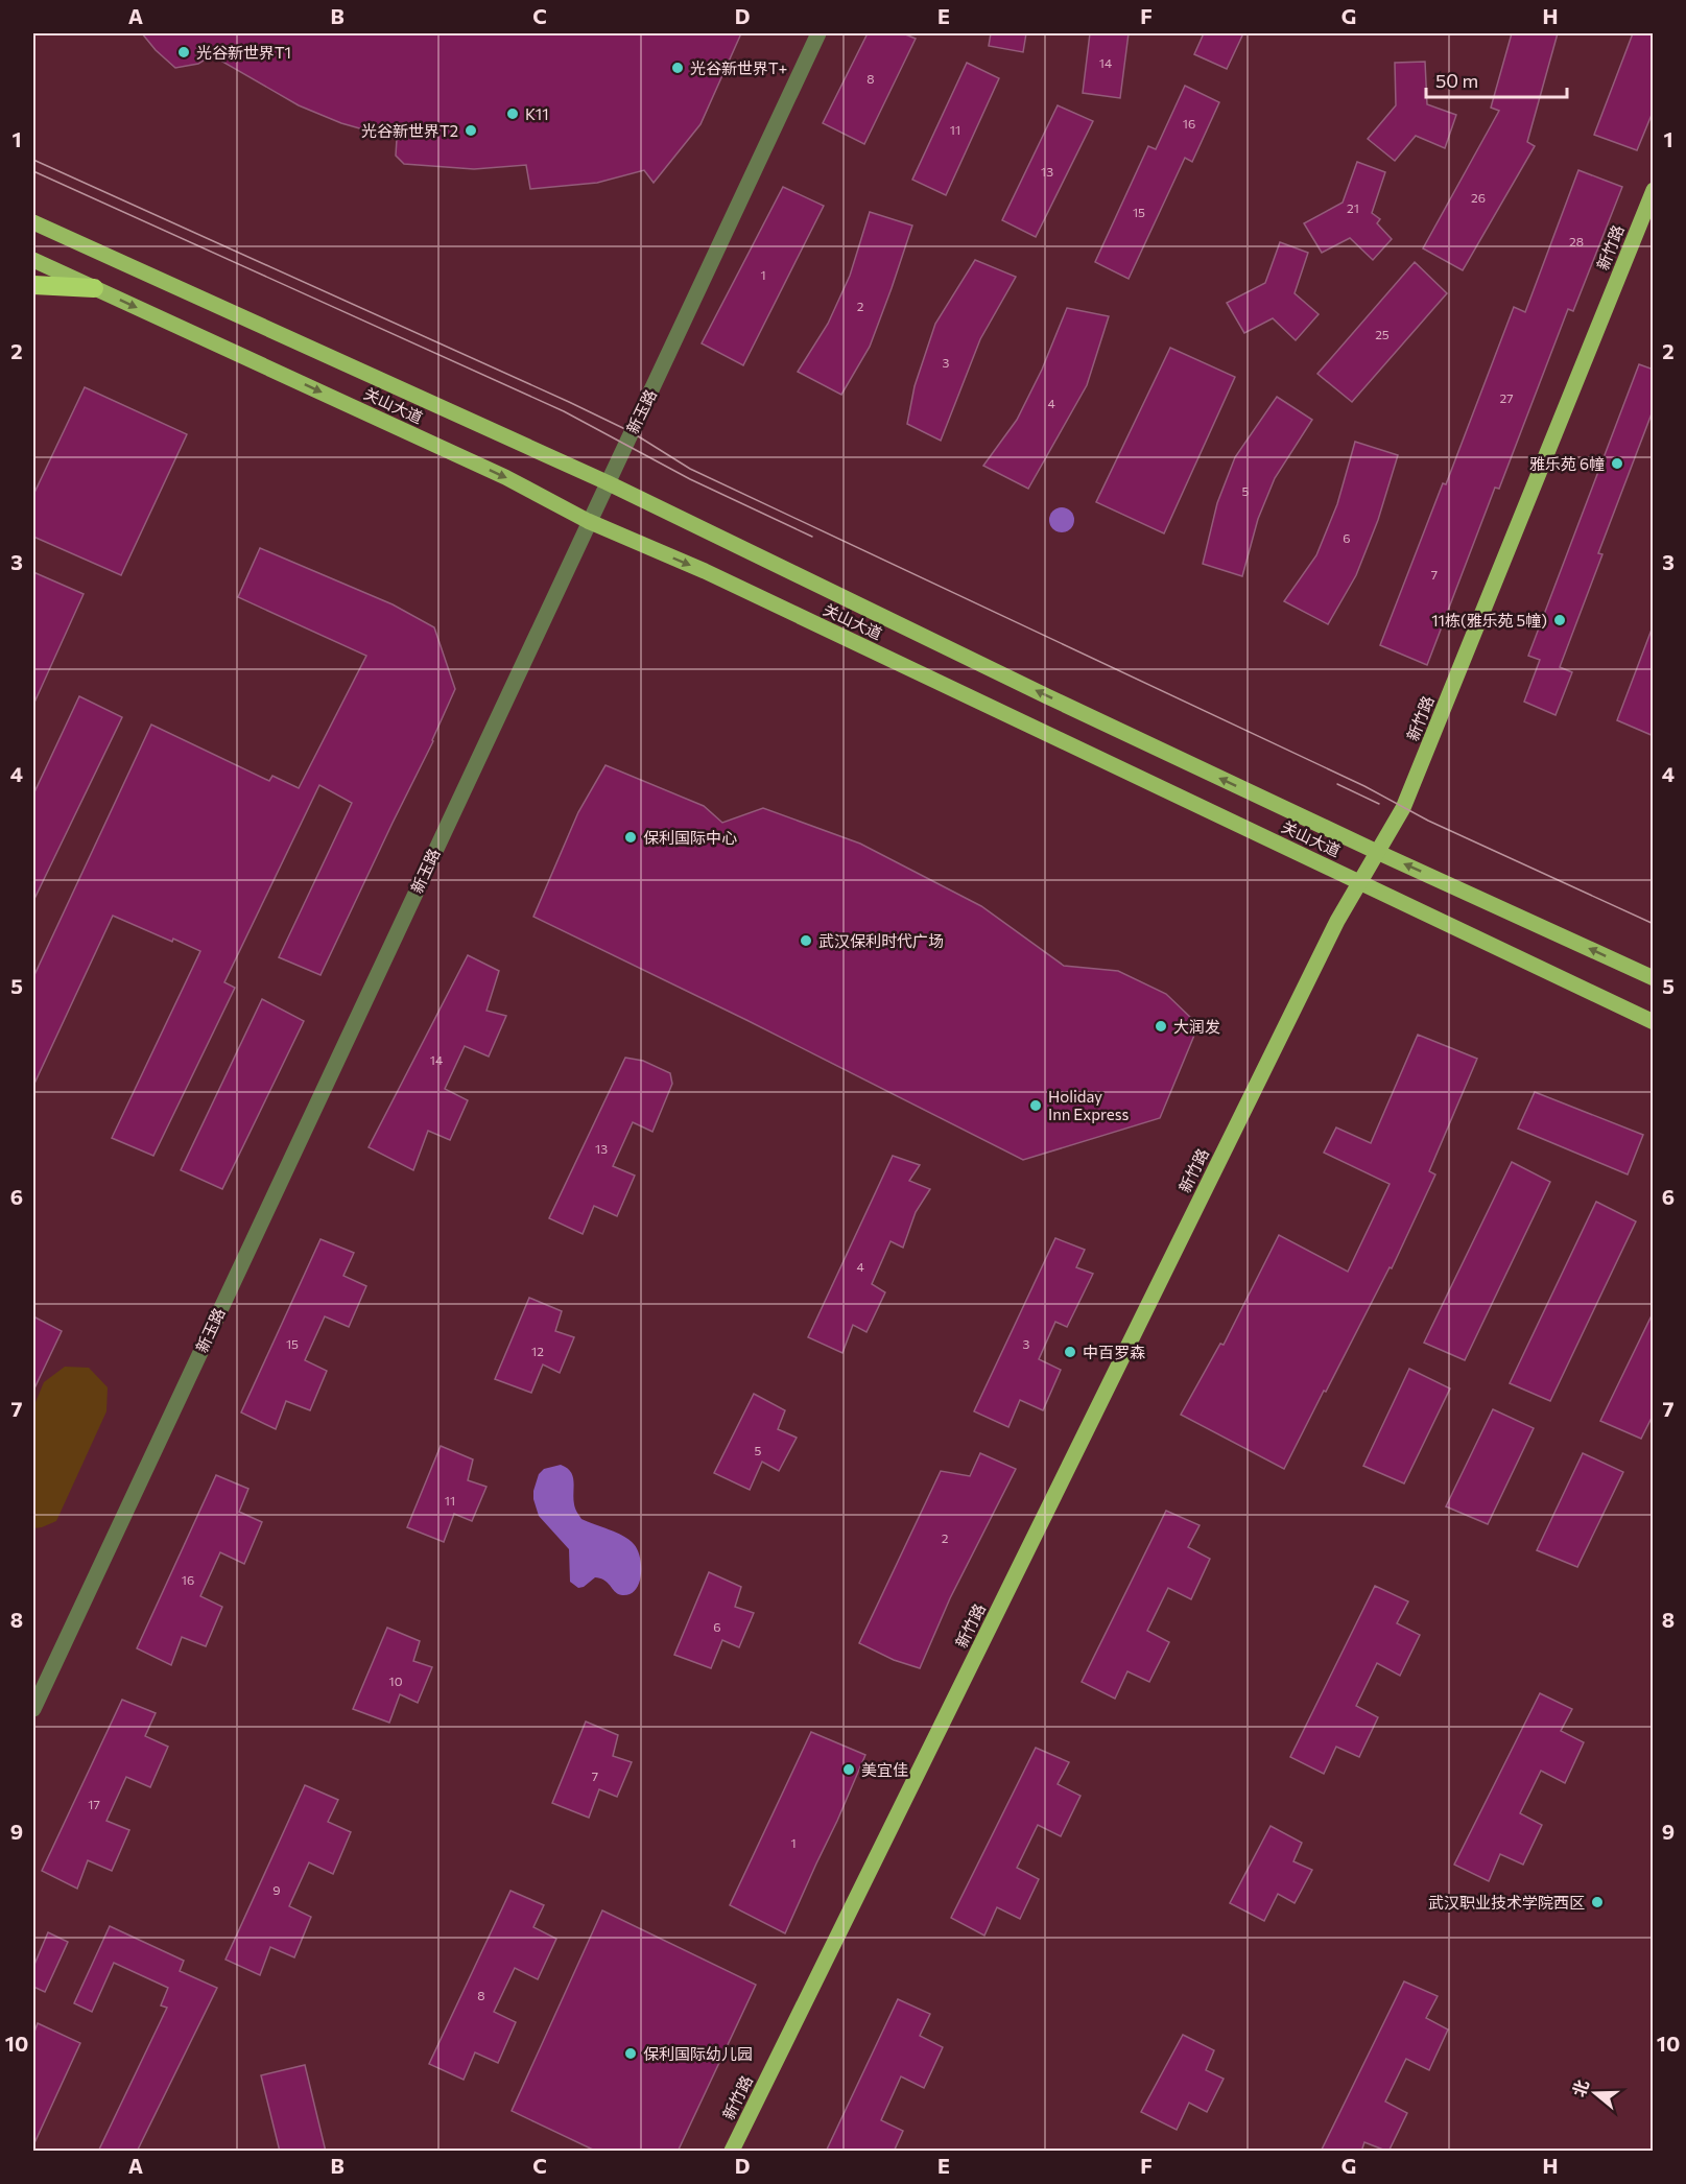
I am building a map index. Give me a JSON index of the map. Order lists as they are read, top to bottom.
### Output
{
  "streets": {
    "main road": ["新竹路", "关山大道"],
    "street": ["新玉路"]
  },
  "crossings": [
    ["新竹路", "关山大道"],
    ["关山大道", "新玉路"]
  ],
  "places": [
    "光谷新世界T1",
    "光谷新世界T+",
    "K11",
    "光谷新世界T2",
    "雅乐苑 6幢",
    "11栋(雅乐苑 5幢)",
    "保利国际中心",
    "武汉保利时代广场",
    "大润发",
    "Holiday Inn Express",
    "中百罗森",
    "美宜佳",
    "武汉职业技术学院西区",
    "保利国际幼儿园"
  ],
  "house_numbers": [
    "14",
    "8",
    "16",
    "11",
    "13",
    "26",
    "21",
    "15",
    "28",
    "1",
    "2",
    "25",
    "3",
    "27",
    "4",
    "5",
    "6",
    "7",
    "14",
    "13",
    "4",
    "15",
    "3",
    "12",
    "5",
    "11",
    "2",
    "16",
    "6",
    "10",
    "7",
    "17",
    "1",
    "9",
    "8"
  ],
  "scale_bar": "50 m",
  "north": "left",
  "grid": {
    "columns": [
      "A",
      "B",
      "C",
      "D",
      "E",
      "F",
      "G",
      "H"
    ],
    "rows": [
      "1",
      "2",
      "3",
      "4",
      "5",
      "6",
      "7",
      "8",
      "9",
      "10"
    ]
  }
}
